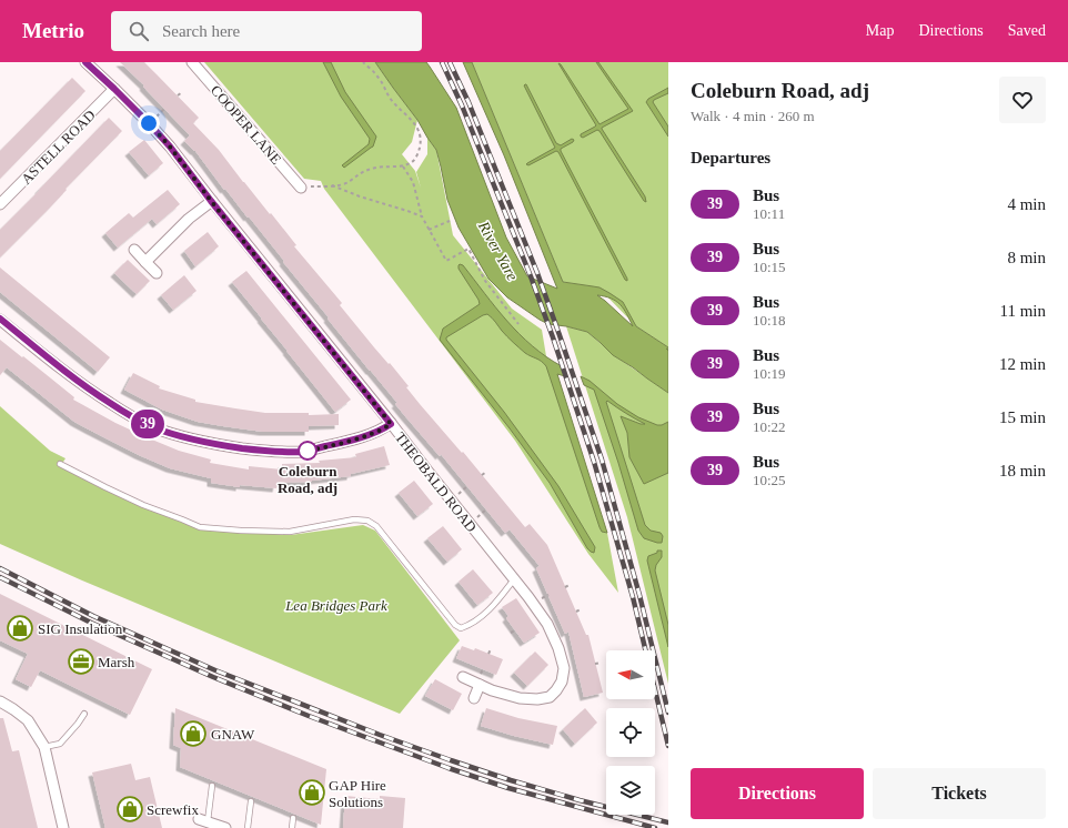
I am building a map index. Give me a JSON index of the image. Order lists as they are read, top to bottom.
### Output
{
  "streets": {
    "street": ["COOPER LANE", "ASTELL ROAD", "THEOBALD ROAD"]
  },
  "crossings": [
    ["ASTELL ROAD", "THEOBALD ROAD"]
  ],
  "water": ["River Yare"],
  "parks": ["Lea Bridges Park"],
  "places": {
    "other": ["Coleburn Road, adj"],
    "shop": [
      "SIG Insulation",
      "GNAW",
      "GAP Hire Solutions",
      "Screwfix"
    ],
    "office": ["Marsh"]
  },
  "lines": ["bus line 39"],
  "north": "left",
  "page": {
    "header": "Metrio",
    "search": "Search here",
    "nav": ["Map", "Directions", "Saved"],
    "on_map": "39",
    "heading": [
      ["Coleburn Road, adj", "Walk · 4 min · 260 m"],
      "Departures"
    ],
    "list": [
      {
        "mark": "39",
        "name": "Bus",
        "note": "10:11",
        "value": "4 min"
      },
      {
        "mark": "39",
        "name": "Bus",
        "note": "10:15",
        "value": "8 min"
      },
      {
        "mark": "39",
        "name": "Bus",
        "note": "10:18",
        "value": "11 min"
      },
      {
        "mark": "39",
        "name": "Bus",
        "note": "10:19",
        "value": "12 min"
      },
      {
        "mark": "39",
        "name": "Bus",
        "note": "10:22",
        "value": "15 min"
      },
      {
        "mark": "39",
        "name": "Bus",
        "note": "10:25",
        "value": "18 min"
      }
    ],
    "buttons": ["Directions", "Tickets"]
  }
}
